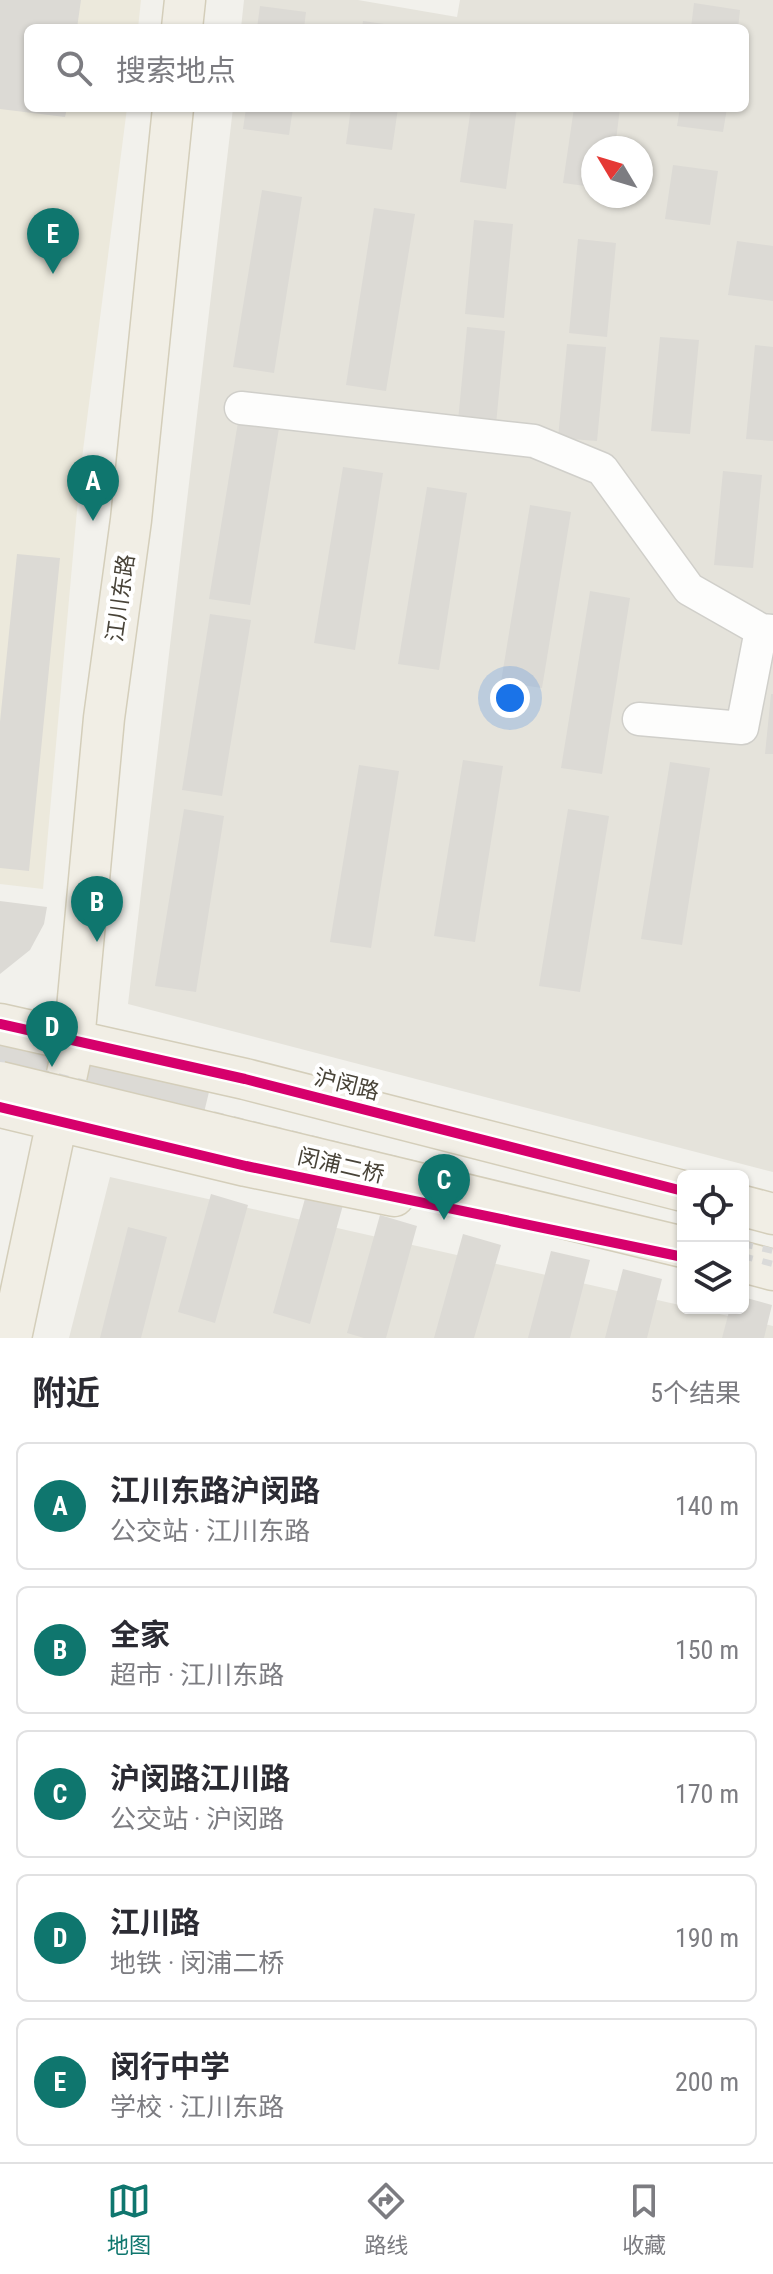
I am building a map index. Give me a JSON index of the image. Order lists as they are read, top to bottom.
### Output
{
  "streets": {
    "main road": ["江川东路", "沪闵路", "闵浦二桥"]
  },
  "crossings": [
    ["江川东路", "沪闵路"]
  ],
  "north": "top left",
  "page": {
    "search": "搜索地点",
    "pins": [
      "E",
      "A",
      "B",
      "D",
      "C"
    ],
    "heading": ["附近", "5个结果"],
    "list": [
      {
        "mark": "A",
        "name": "江川东路沪闵路",
        "note": "公交站 · 江川东路",
        "value": "140 m"
      },
      {
        "mark": "B",
        "name": "全家",
        "note": "超市 · 江川东路",
        "value": "150 m"
      },
      {
        "mark": "C",
        "name": "沪闵路江川路",
        "note": "公交站 · 沪闵路",
        "value": "170 m"
      },
      {
        "mark": "D",
        "name": "江川路",
        "note": "地铁 · 闵浦二桥",
        "value": "190 m"
      },
      {
        "mark": "E",
        "name": "闵行中学",
        "note": "学校 · 江川东路",
        "value": "200 m"
      }
    ],
    "nav": ["地图", "路线", "收藏"]
  }
}
